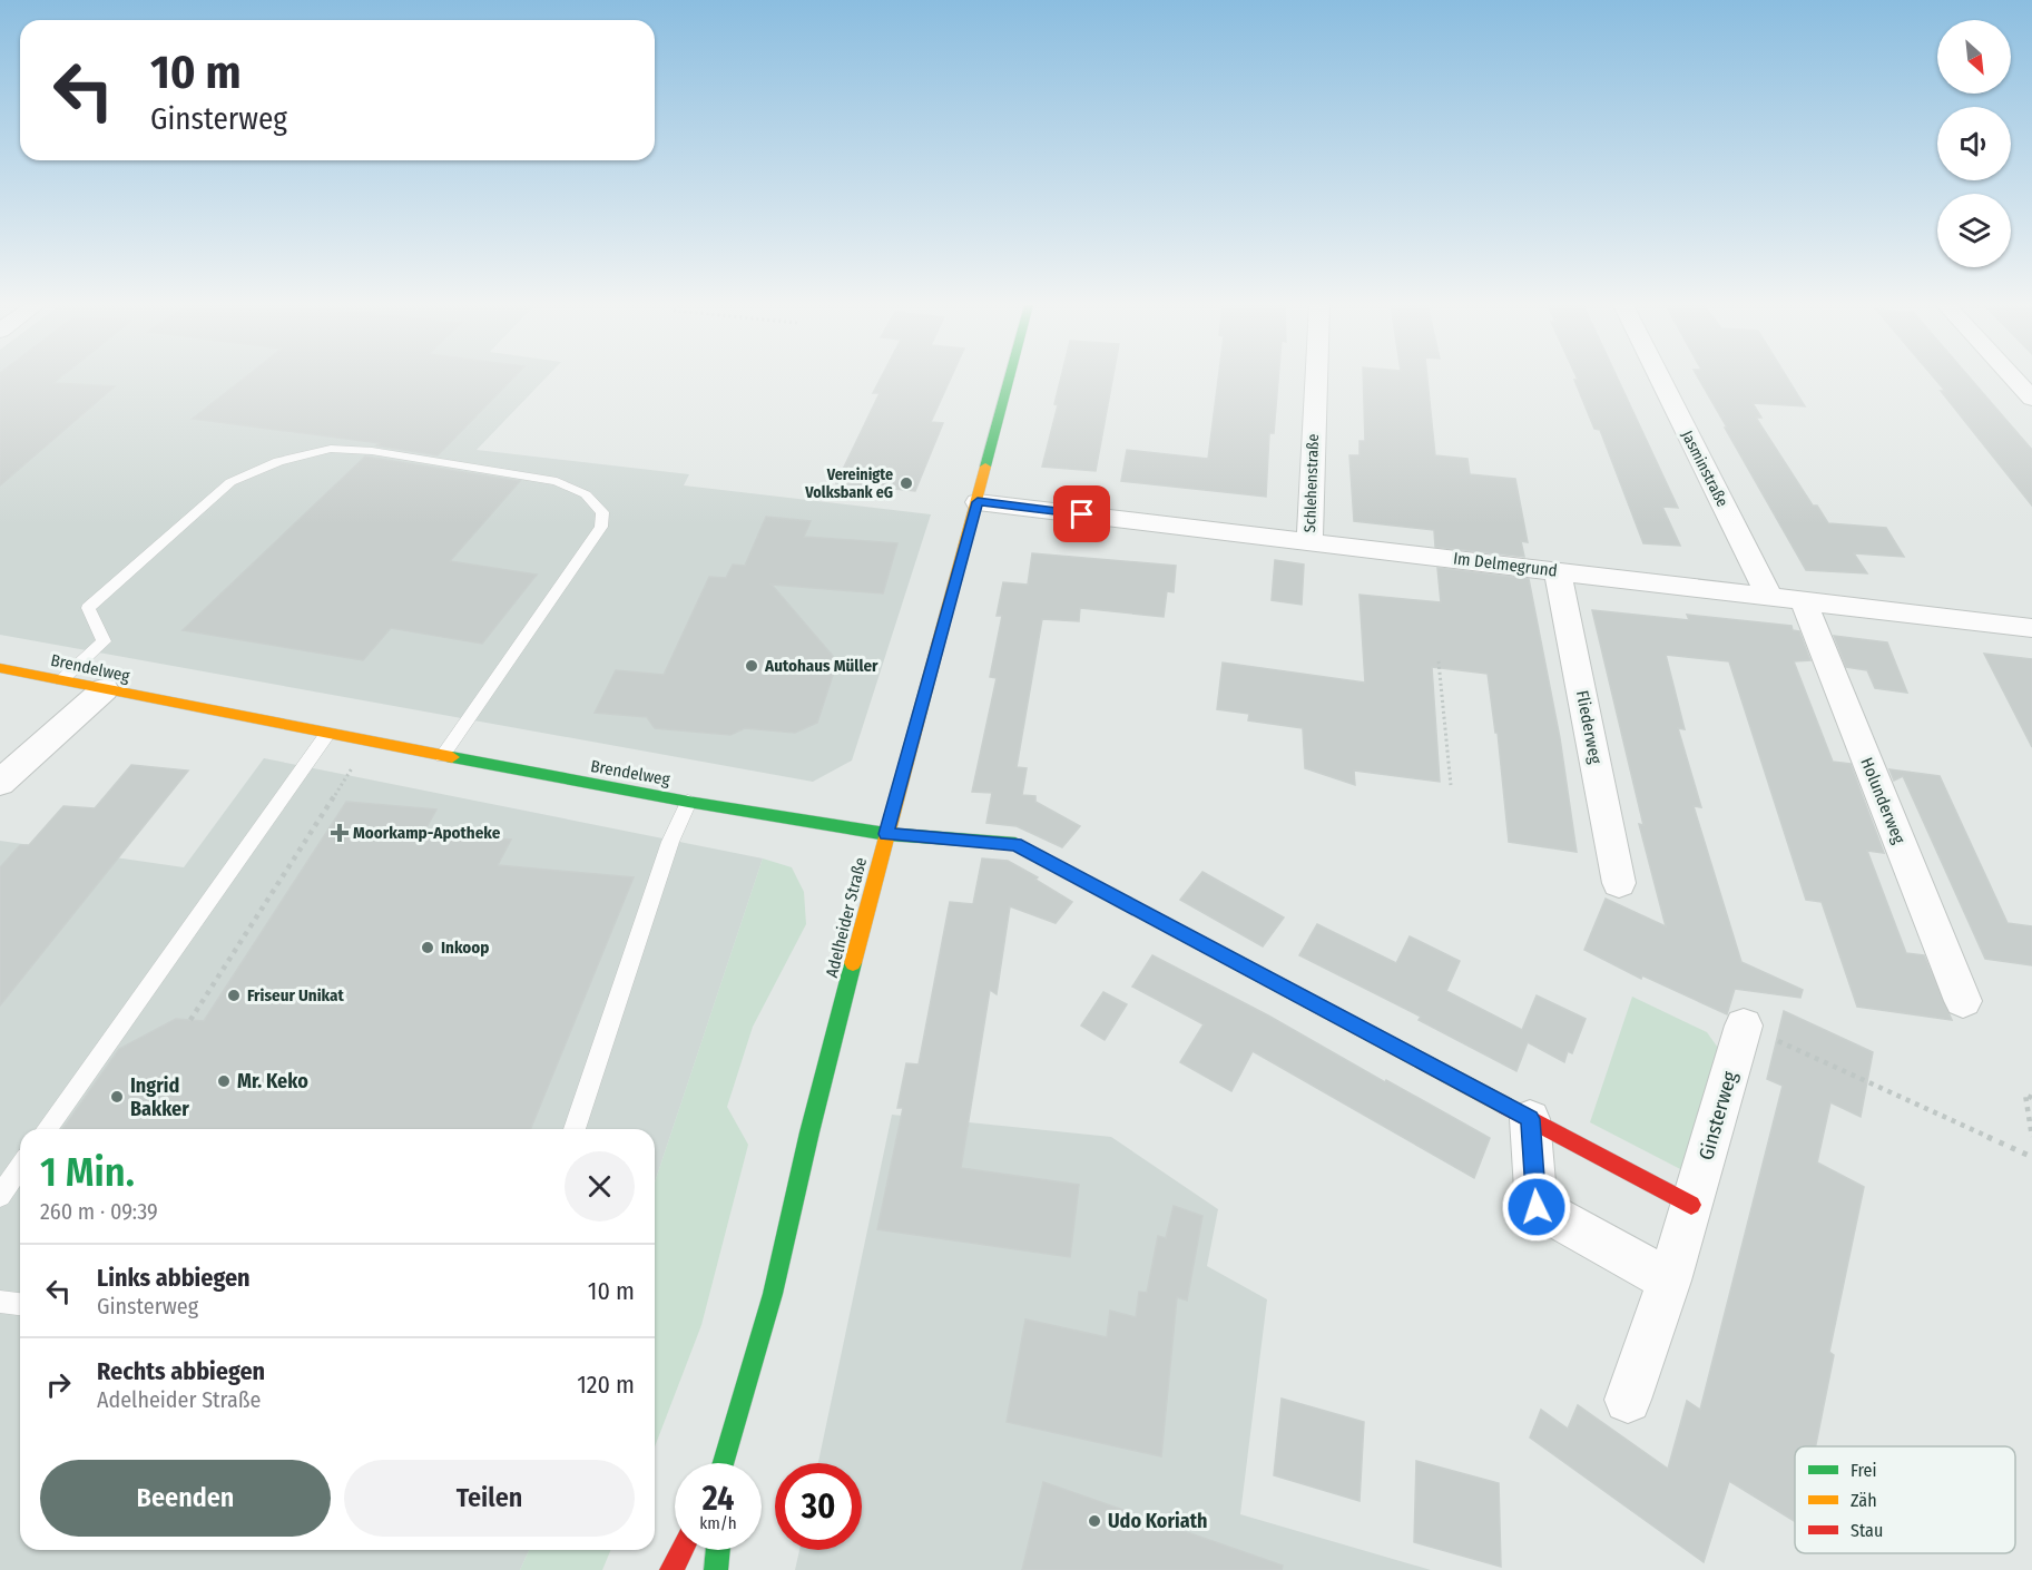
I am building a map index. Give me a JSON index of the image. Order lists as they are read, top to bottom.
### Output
{
  "streets": {
    "street": [
      "Jasminstraße",
      "Schlehenstraße",
      "Im Delmegrund",
      "Brendelweg",
      "Fliederweg",
      "Holunderweg",
      "Adelheider Straße",
      "Ginsterweg"
    ]
  },
  "crossings": [
    ["Jasminstraße", "Im Delmegrund"],
    ["Schlehenstraße", "Im Delmegrund"],
    ["Im Delmegrund", "Fliederweg"],
    ["Im Delmegrund", "Holunderweg"],
    ["Im Delmegrund", "Adelheider Straße"],
    ["Brendelweg", "Adelheider Straße"]
  ],
  "places": {
    "other": [
      "Vereinigte Volksbank eG",
      "Autohaus Müller",
      "Inkoop",
      "Friseur Unikat",
      "Mr. Keko",
      "Ingrid Bakker",
      "Udo Koriath"
    ],
    "health": ["Moorkamp-Apotheke"]
  },
  "legend": ["Frei", "Zäh", "Stau"],
  "north": "bottom right",
  "page": {
    "turn": ["10 m", "Ginsterweg"],
    "heading": ["1 Min.", "260 m · 09:39"],
    "list": [
      {
        "name": "Links abbiegen",
        "note": "Ginsterweg",
        "value": "10 m"
      },
      {
        "name": "Rechts abbiegen",
        "note": "Adelheider Straße",
        "value": "120 m"
      }
    ],
    "buttons": ["Beenden", "Teilen"],
    "speed": "24 km/h",
    "limit": "30"
  }
}
